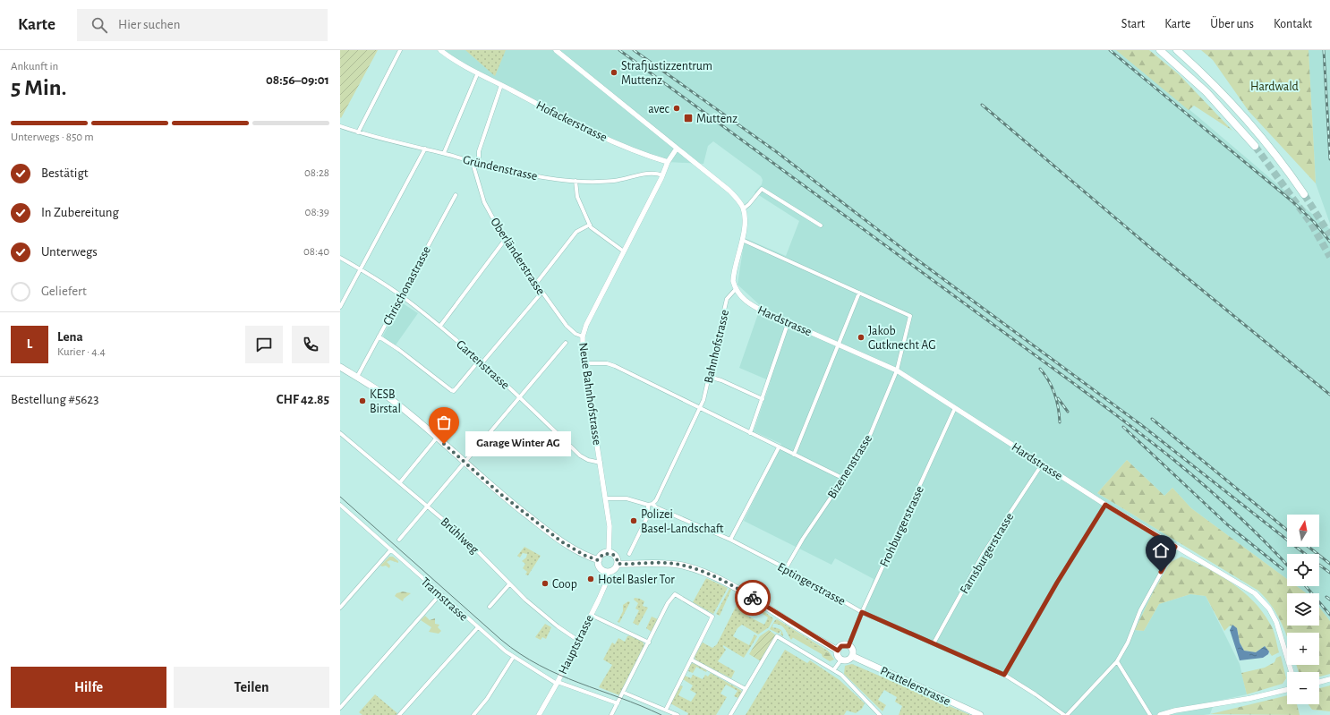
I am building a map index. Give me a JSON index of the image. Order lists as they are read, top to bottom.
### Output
{
  "streets": {
    "main road": ["Prattelerstrasse"],
    "street": [
      "Hofackerstrasse",
      "Gründenstrasse",
      "Oberländerstrasse",
      "Chrischonastrasse",
      "Hardstrasse",
      "Bahnhofstrasse",
      "Gartenstrasse",
      "Neue Bahnhofstrasse",
      "Bizenenstrasse",
      "Frohburgerstrasse",
      "Brühlweg",
      "Farnsburgerstrasse",
      "Eptingerstrasse",
      "Tramstrasse",
      "Hauptstrasse"
    ]
  },
  "crossings": [
    ["Hofackerstrasse", "Neue Bahnhofstrasse"],
    ["Gründenstrasse", "Oberländerstrasse"],
    ["Gründenstrasse", "Neue Bahnhofstrasse"],
    ["Oberländerstrasse", "Neue Bahnhofstrasse"],
    ["Chrischonastrasse", "Gartenstrasse"],
    ["Hardstrasse", "Bahnhofstrasse"],
    ["Hardstrasse", "Bizenenstrasse"],
    ["Hardstrasse", "Frohburgerstrasse"],
    ["Hardstrasse", "Farnsburgerstrasse"],
    ["Bahnhofstrasse", "Eptingerstrasse"],
    ["Gartenstrasse", "Neue Bahnhofstrasse"],
    ["Neue Bahnhofstrasse", "Hauptstrasse"],
    ["Bizenenstrasse", "Eptingerstrasse"],
    ["Frohburgerstrasse", "Eptingerstrasse"],
    ["Frohburgerstrasse", "Prattelerstrasse"],
    ["Brühlweg", "Hauptstrasse"],
    ["Farnsburgerstrasse", "Eptingerstrasse"],
    ["Tramstrasse", "Hauptstrasse"]
  ],
  "parks": ["Hardwald"],
  "places": {
    "other": [
      "Strafjustizzentrum Muttenz",
      "avec",
      "Jakob Gutknecht AG",
      "KESB Birstal",
      "Garage Winter AG",
      "Polizei Basel-Landschaft",
      "Hotel Basler Tor",
      "Coop"
    ],
    "transit": ["Muttenz"]
  },
  "north": "top",
  "page": {
    "header": "Karte",
    "search": "Hier suchen",
    "nav": [
      "Start",
      "Karte",
      "Über uns",
      "Kontakt"
    ],
    "heading": ["5 Min.", "Ankunft in", "08:56–09:01"],
    "panel": [
      "Lena",
      "Kurier · 4.4",
      "Bestellung #5623",
      "CHF 42.85"
    ],
    "bar": "Unterwegs · 850 m",
    "list": [
      ["Bestätigt", "08:28"],
      ["In Zubereitung", "08:39"],
      ["Unterwegs", "08:40"],
      "Geliefert"
    ],
    "round": "L",
    "bubble": "Garage Winter AG",
    "map_buttons": ["+", "−"],
    "buttons": ["Hilfe", "Teilen"]
  }
}
